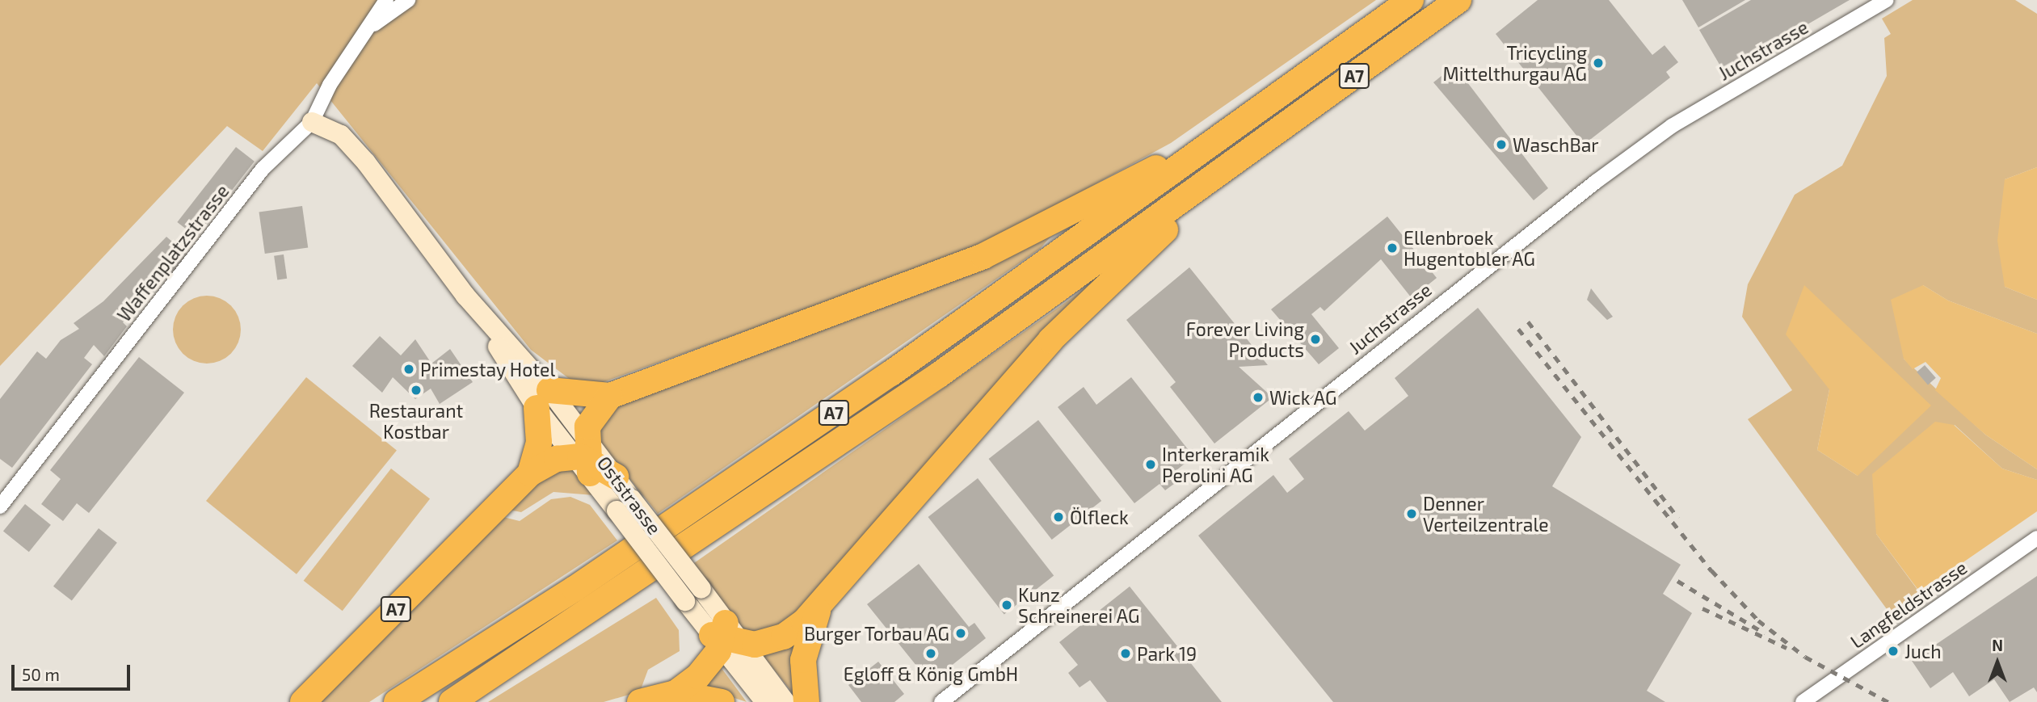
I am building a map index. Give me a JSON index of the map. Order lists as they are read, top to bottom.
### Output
{
  "streets": {
    "highway": ["A7"],
    "main road": ["Oststrasse"],
    "street": ["Juchstrasse", "Waffenplatzstrasse", "Langfeldstrasse"]
  },
  "crossings": [
    ["A7", "Oststrasse"],
    ["Waffenplatzstrasse", "Oststrasse"]
  ],
  "places": [
    "Tricycling Mittelthurgau AG",
    "WaschBar",
    "Ellenbroek Hugentobler AG",
    "Forever Living Products",
    "Primestay Hotel",
    "Restaurant Kostbar",
    "Wick AG",
    "Interkeramik Perolini AG",
    "Denner Verteilzentrale",
    "Ölfleck",
    "Kunz Schreinerei AG",
    "Burger Torbau AG",
    "Juch",
    "Egloff & König GmbH",
    "Park 19"
  ],
  "scale_bar": "50 m",
  "north": "top"
}
